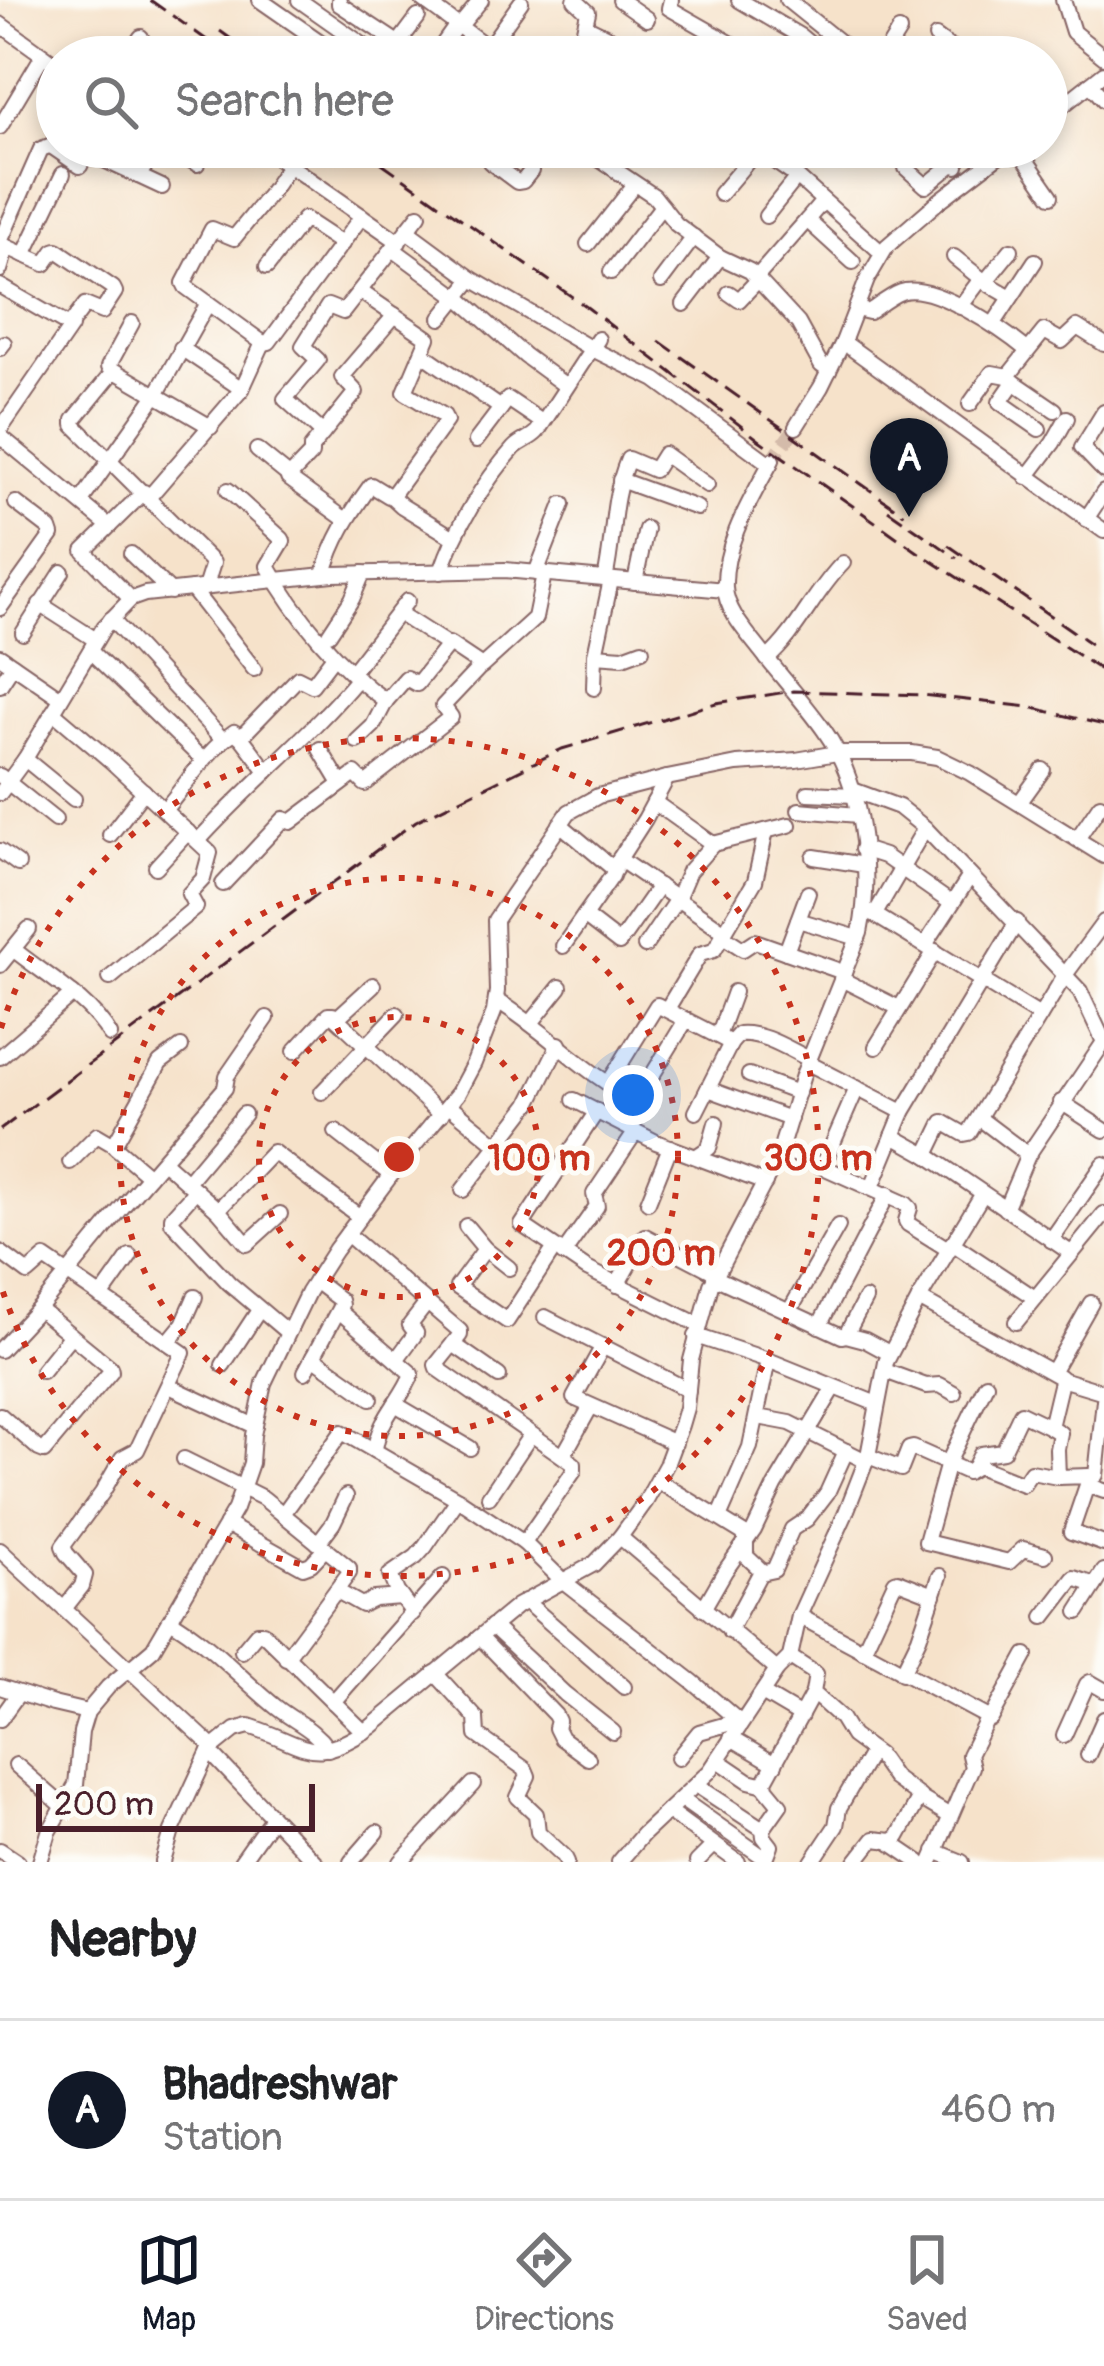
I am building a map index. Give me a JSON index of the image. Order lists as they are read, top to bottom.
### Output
{
  "scale_bar": "200 m",
  "page": {
    "search": "Search here",
    "pins": "A",
    "scale": "200 m",
    "heading": "Nearby",
    "list": [
      {
        "mark": "A",
        "name": "Bhadreshwar",
        "note": "Station",
        "value": "460 m"
      }
    ],
    "nav": ["Map", "Directions", "Saved"]
  },
  "rings": ["100 m", "300 m", "200 m"]
}
